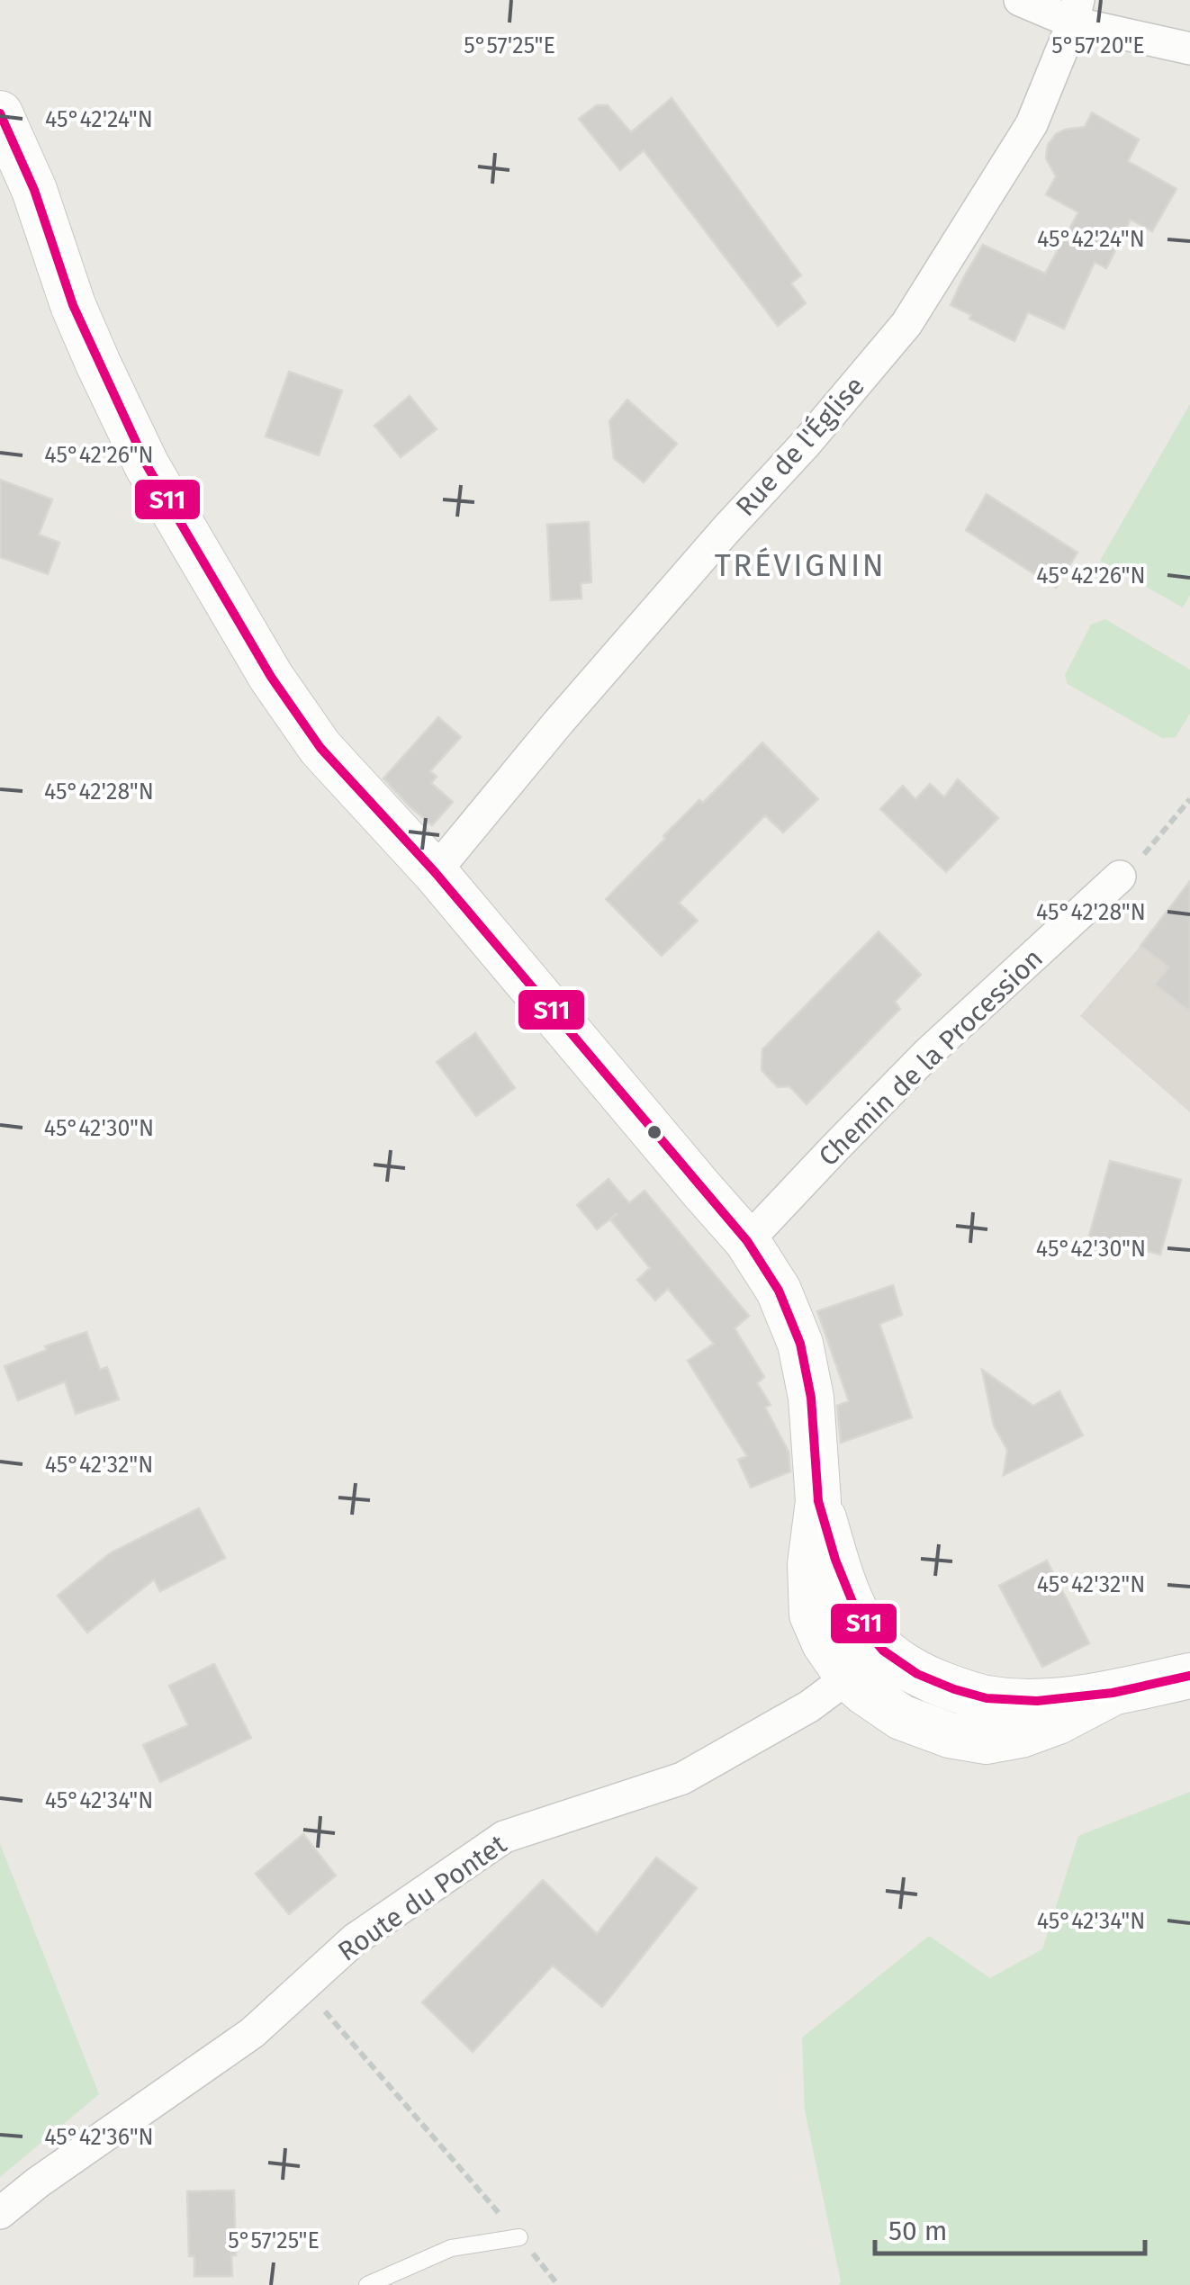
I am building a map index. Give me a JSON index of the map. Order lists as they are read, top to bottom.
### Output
{
  "streets": {
    "street": ["Rue de l'Église", "Chemin de la Procession", "Route du Pontet"]
  },
  "districts": ["TRÉVIGNIN"],
  "lines": ["transit line S11"],
  "scale_bar": "50 m",
  "coordinates": [
    "5°57'25\"E",
    "5°57'20\"E",
    "45°42'24\"N",
    "45°42'26\"N",
    "45°42'28\"N",
    "45°42'30\"N",
    "45°42'32\"N",
    "45°42'34\"N",
    "45°42'36\"N"
  ]
}
